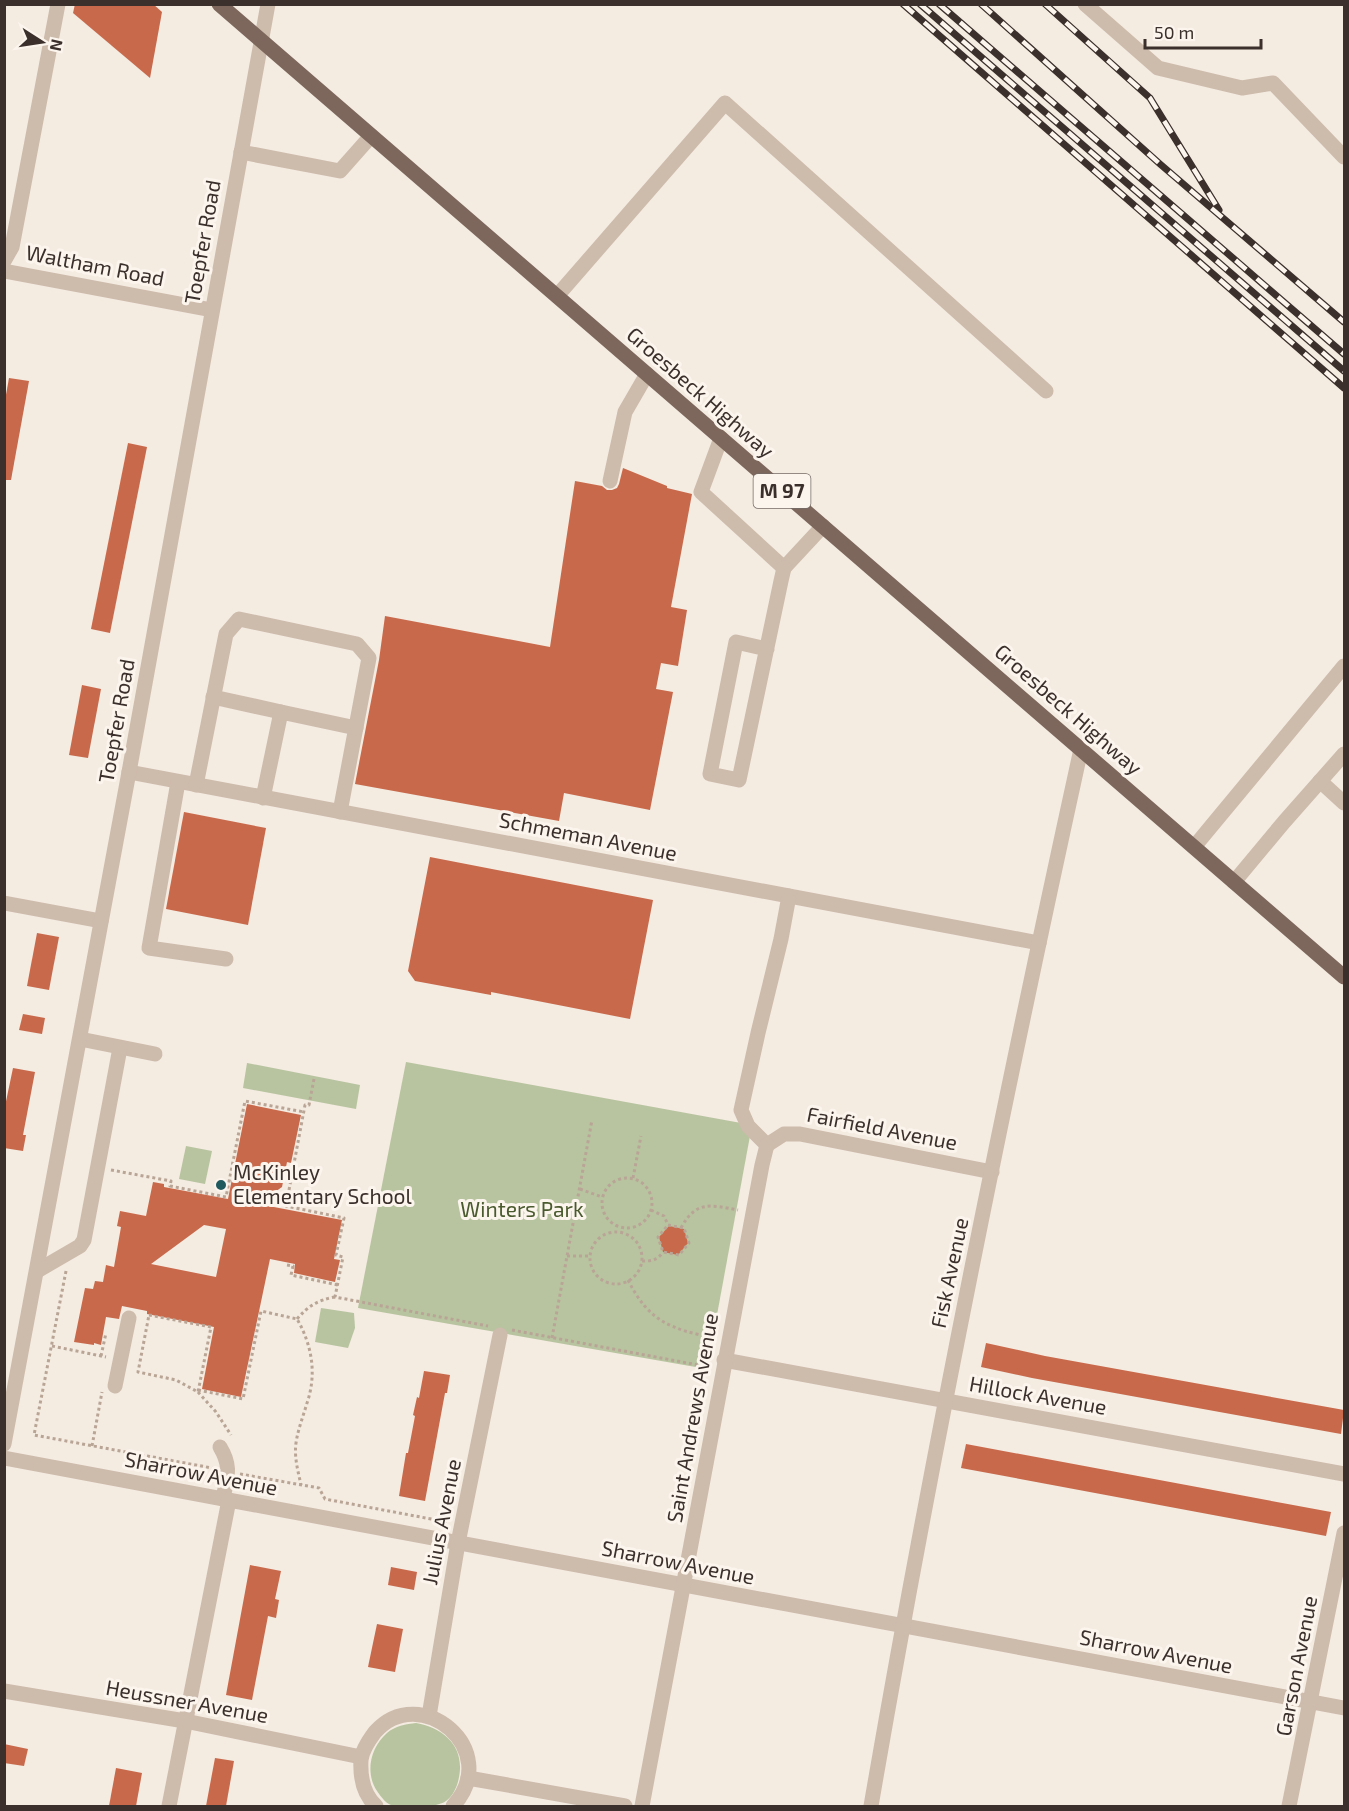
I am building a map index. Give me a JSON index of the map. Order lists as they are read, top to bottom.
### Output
{
  "streets": {
    "main road": ["Groesbeck Highway", "M 97"],
    "street": [
      "Toepfer Road",
      "Waltham Road",
      "Schmeman Avenue",
      "Fairfield Avenue",
      "Fisk Avenue",
      "Hillock Avenue",
      "Saint Andrews Avenue",
      "Sharrow Avenue",
      "Julius Avenue",
      "Garson Avenue",
      "Heussner Avenue"
    ]
  },
  "crossings": [
    ["Toepfer Road", "Waltham Road"],
    ["Toepfer Road", "Groesbeck Highway"],
    ["Toepfer Road", "Schmeman Avenue"],
    ["Groesbeck Highway", "Fisk Avenue"],
    ["Schmeman Avenue", "Fisk Avenue"],
    ["Fairfield Avenue", "Fisk Avenue"],
    ["Fairfield Avenue", "Saint Andrews Avenue"],
    ["Fisk Avenue", "Hillock Avenue"],
    ["Fisk Avenue", "Sharrow Avenue"],
    ["Hillock Avenue", "Saint Andrews Avenue"],
    ["Saint Andrews Avenue", "Sharrow Avenue"],
    ["Sharrow Avenue", "Julius Avenue"],
    ["Sharrow Avenue", "Garson Avenue"]
  ],
  "parks": ["Winters Park"],
  "places": ["McKinley Elementary School"],
  "scale_bar": "50 m",
  "north": "right"
}
